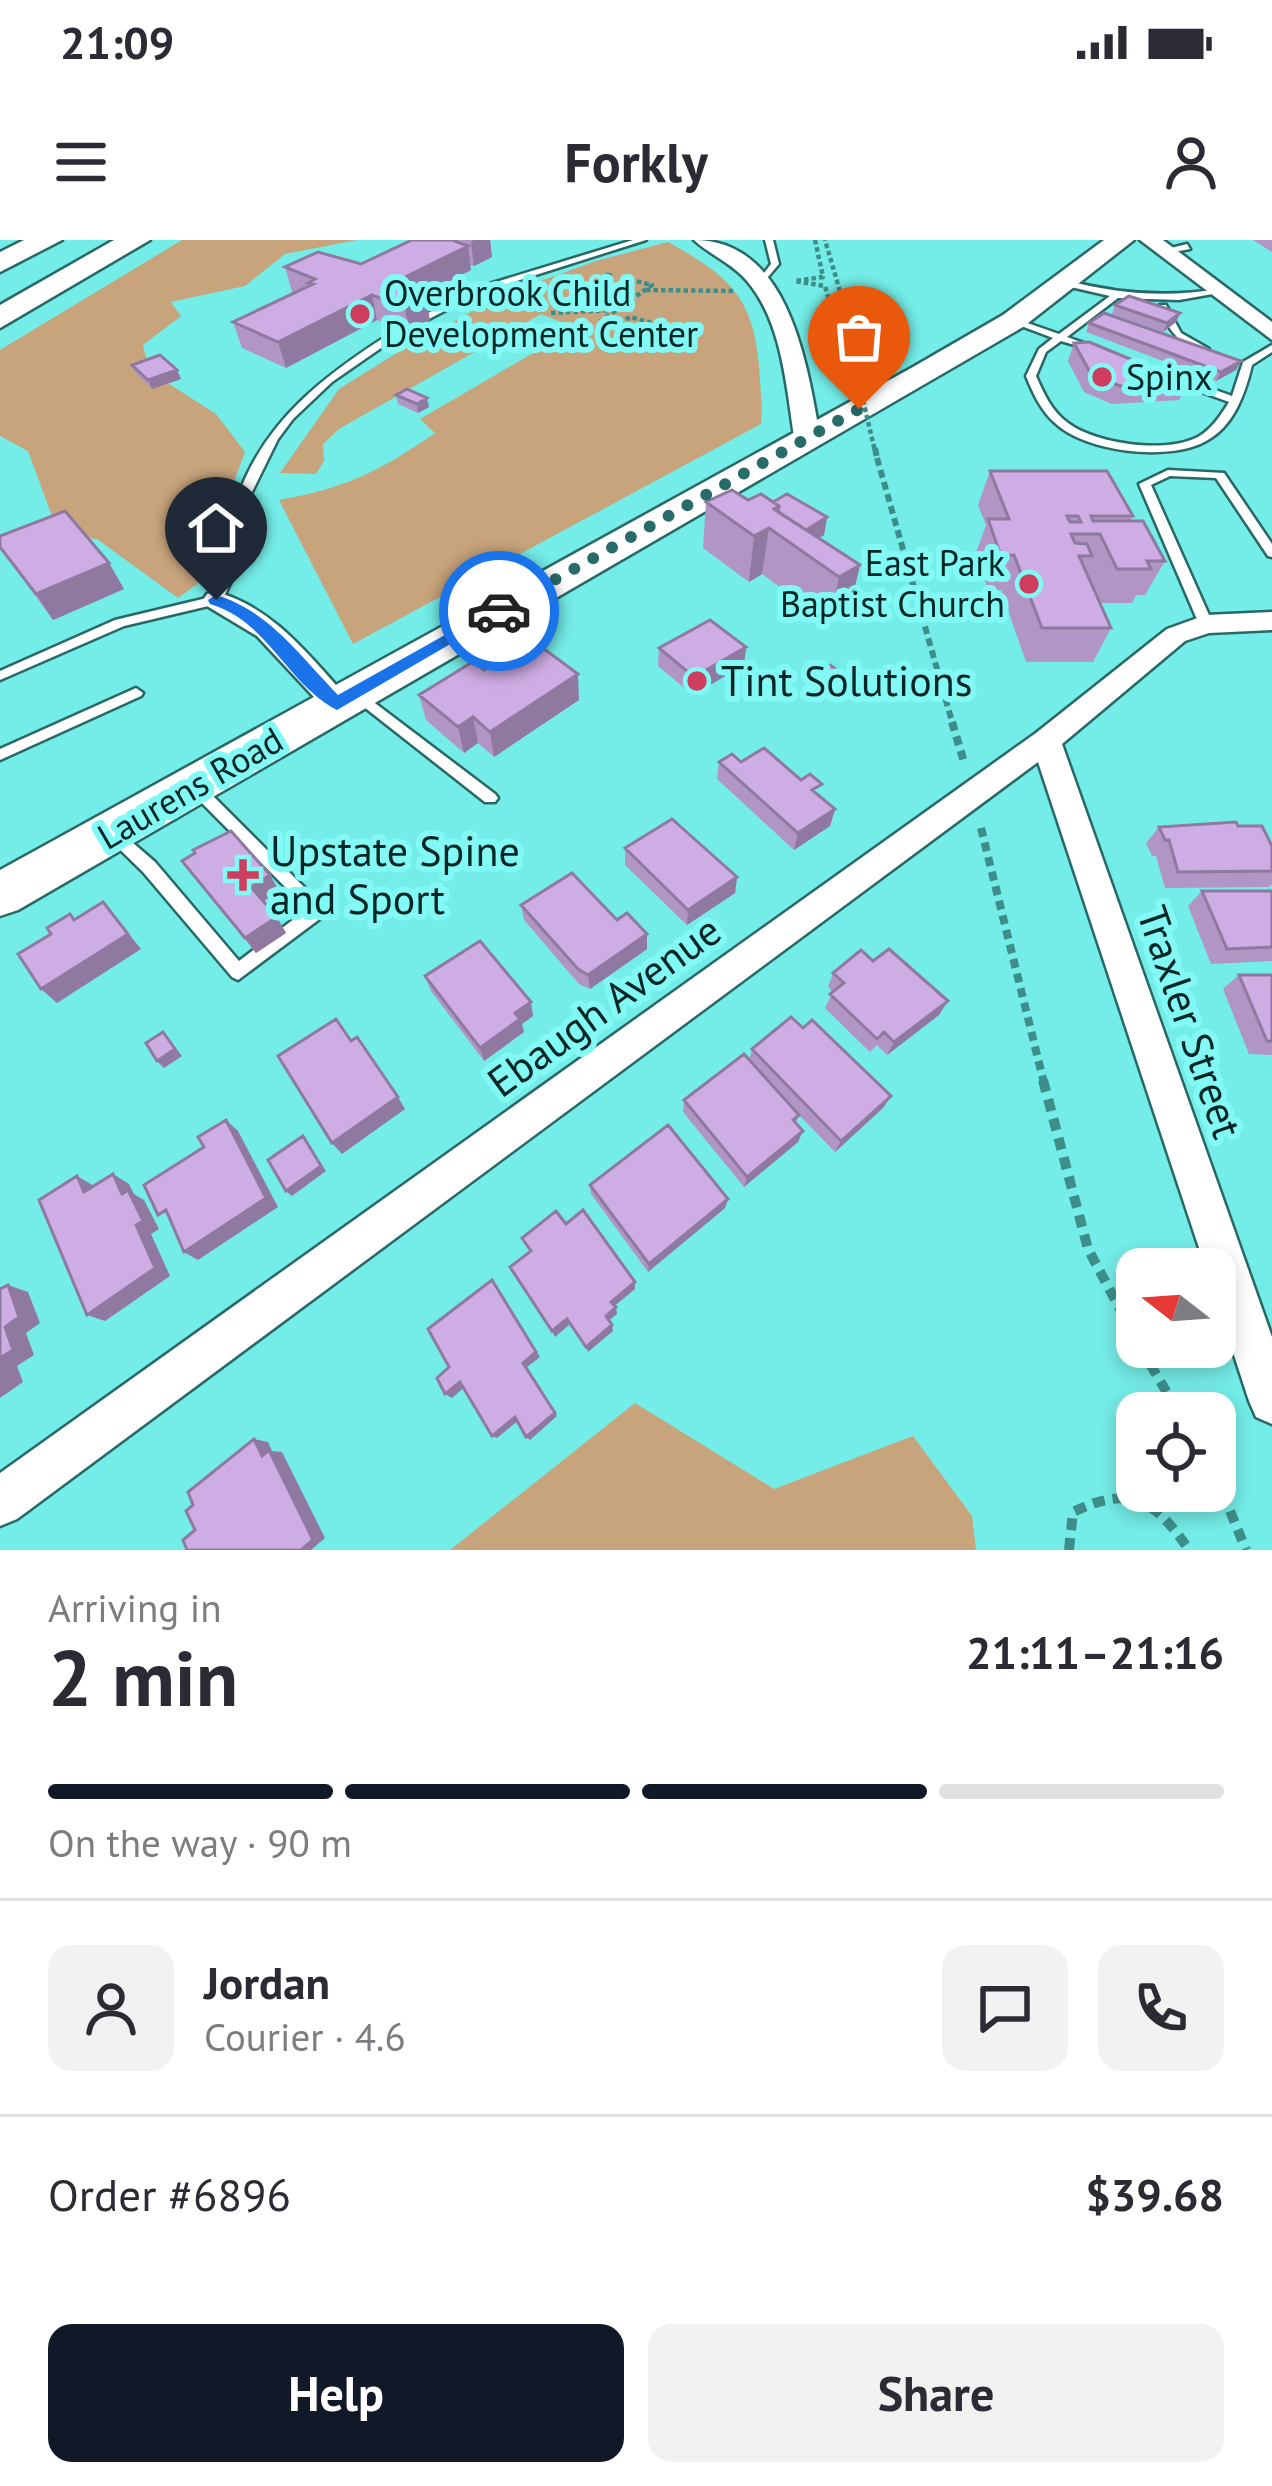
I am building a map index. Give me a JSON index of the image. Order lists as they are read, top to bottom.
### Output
{
  "streets": {
    "main road": ["Laurens Road"],
    "street": ["Ebaugh Avenue", "Traxler Street"]
  },
  "crossings": [
    ["Ebaugh Avenue", "Traxler Street"]
  ],
  "places": {
    "other": [
      "Overbrook Child Development Center",
      "Spinx",
      "East Park Baptist Church",
      "Tint Solutions"
    ],
    "health": ["Upstate Spine and Sport"]
  },
  "north": "left",
  "page": {
    "status": "21:09",
    "header": "Forkly",
    "heading": ["2 min", "Arriving in", "21:11–21:16"],
    "panel": [
      "Jordan",
      "Courier · 4.6",
      "Order #6896",
      "$39.68"
    ],
    "bar": "On the way · 90 m",
    "buttons": ["Help", "Share"]
  }
}
